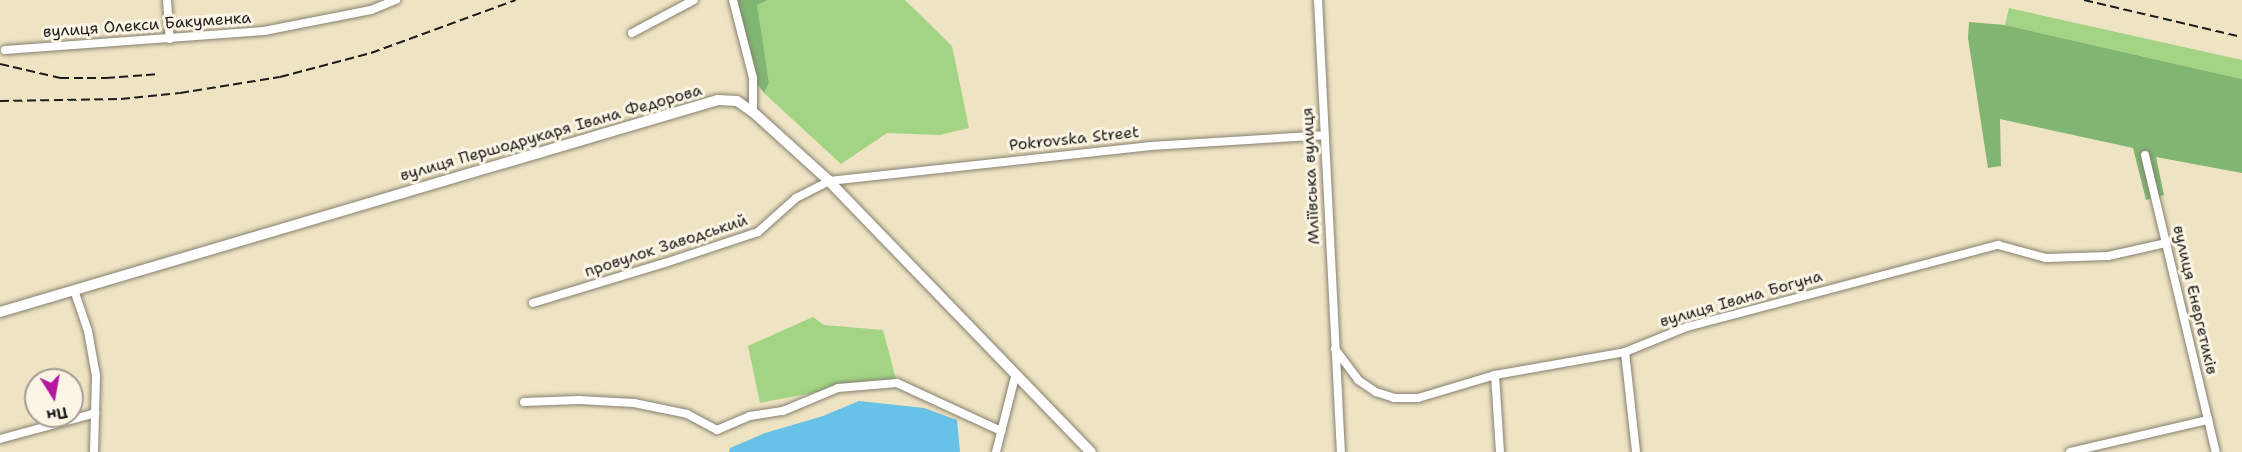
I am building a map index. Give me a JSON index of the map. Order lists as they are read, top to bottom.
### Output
{
  "streets": {
    "street": [
      "вулиця Олекси Бакуменка",
      "вулиця Першодрукаря Івана Федорова",
      "Pokrovska Street",
      "Мліївська вулиця",
      "провулок Заводський",
      "вулиця Івана Богуна",
      "вулиця Енергетиків"
    ]
  },
  "crossings": [
    ["вулиця Першодрукаря Івана Федорова", "Pokrovska Street"],
    ["вулиця Першодрукаря Івана Федорова", "провулок Заводський"],
    ["Pokrovska Street", "Мліївська вулиця"],
    ["Pokrovska Street", "провулок Заводський"],
    ["Мліївська вулиця", "вулиця Івана Богуна"],
    ["вулиця Івана Богуна", "вулиця Енергетиків"]
  ],
  "north": "bottom"
}
